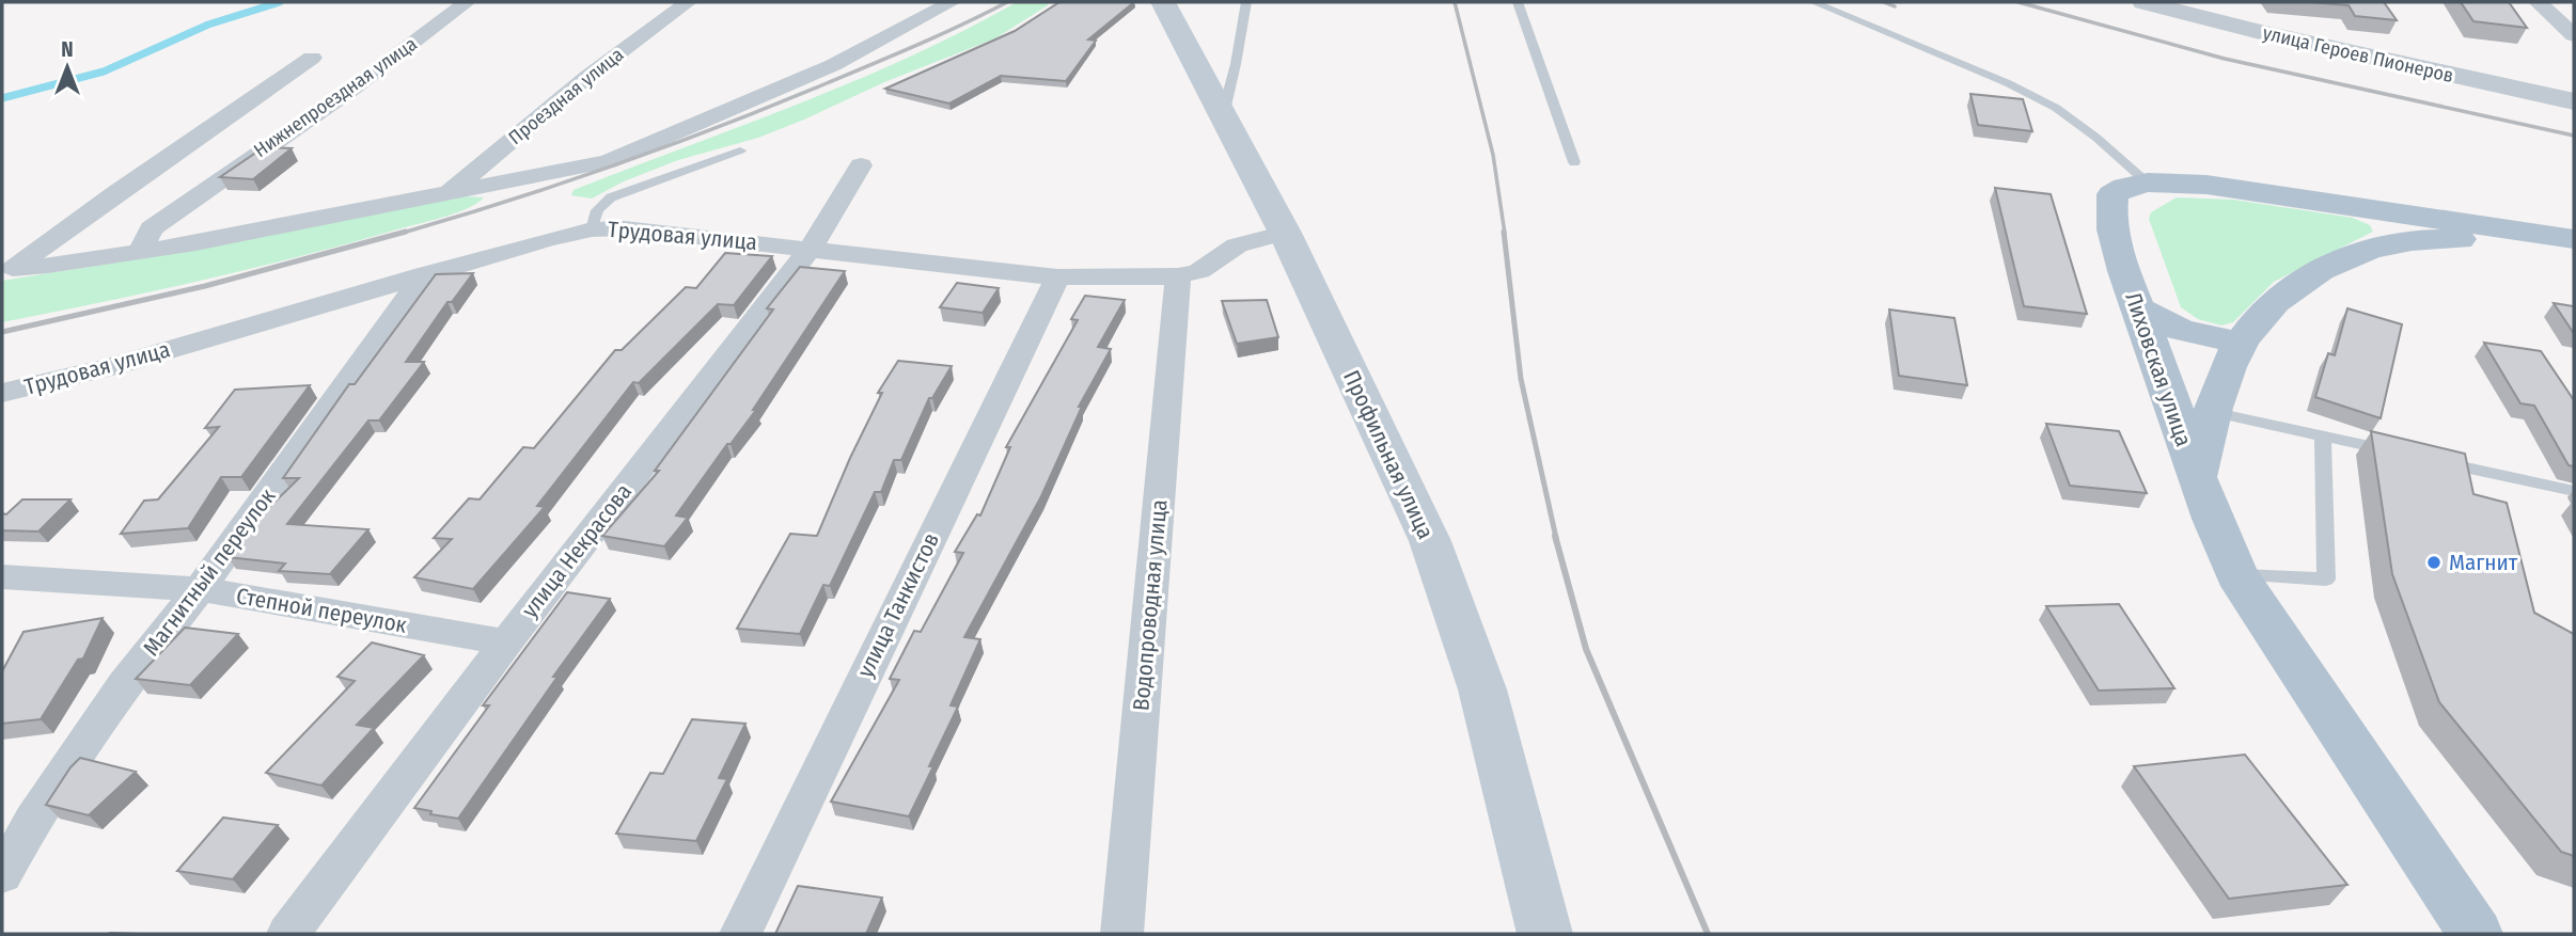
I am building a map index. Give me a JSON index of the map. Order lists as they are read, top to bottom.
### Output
{
  "streets": {
    "main road": ["Лиховская улица", "Профильная улица"],
    "street": [
      "улица Героев Пионеров",
      "Проездная улица",
      "Нижнепроездная улица",
      "Трудовая улица",
      "улица Некрасова",
      "Магнитный переулок",
      "улица Танкистов",
      "Водопроводная улица",
      "Степной переулок"
    ]
  },
  "crossings": [
    ["Трудовая улица", "Профильная улица"],
    ["Трудовая улица", "улица Некрасова"],
    ["Трудовая улица", "Магнитный переулок"],
    ["Трудовая улица", "улица Танкистов"],
    ["Трудовая улица", "Водопроводная улица"],
    ["улица Некрасова", "Степной переулок"],
    ["Магнитный переулок", "Степной переулок"]
  ],
  "places": ["Магнит"],
  "north": "top"
}
